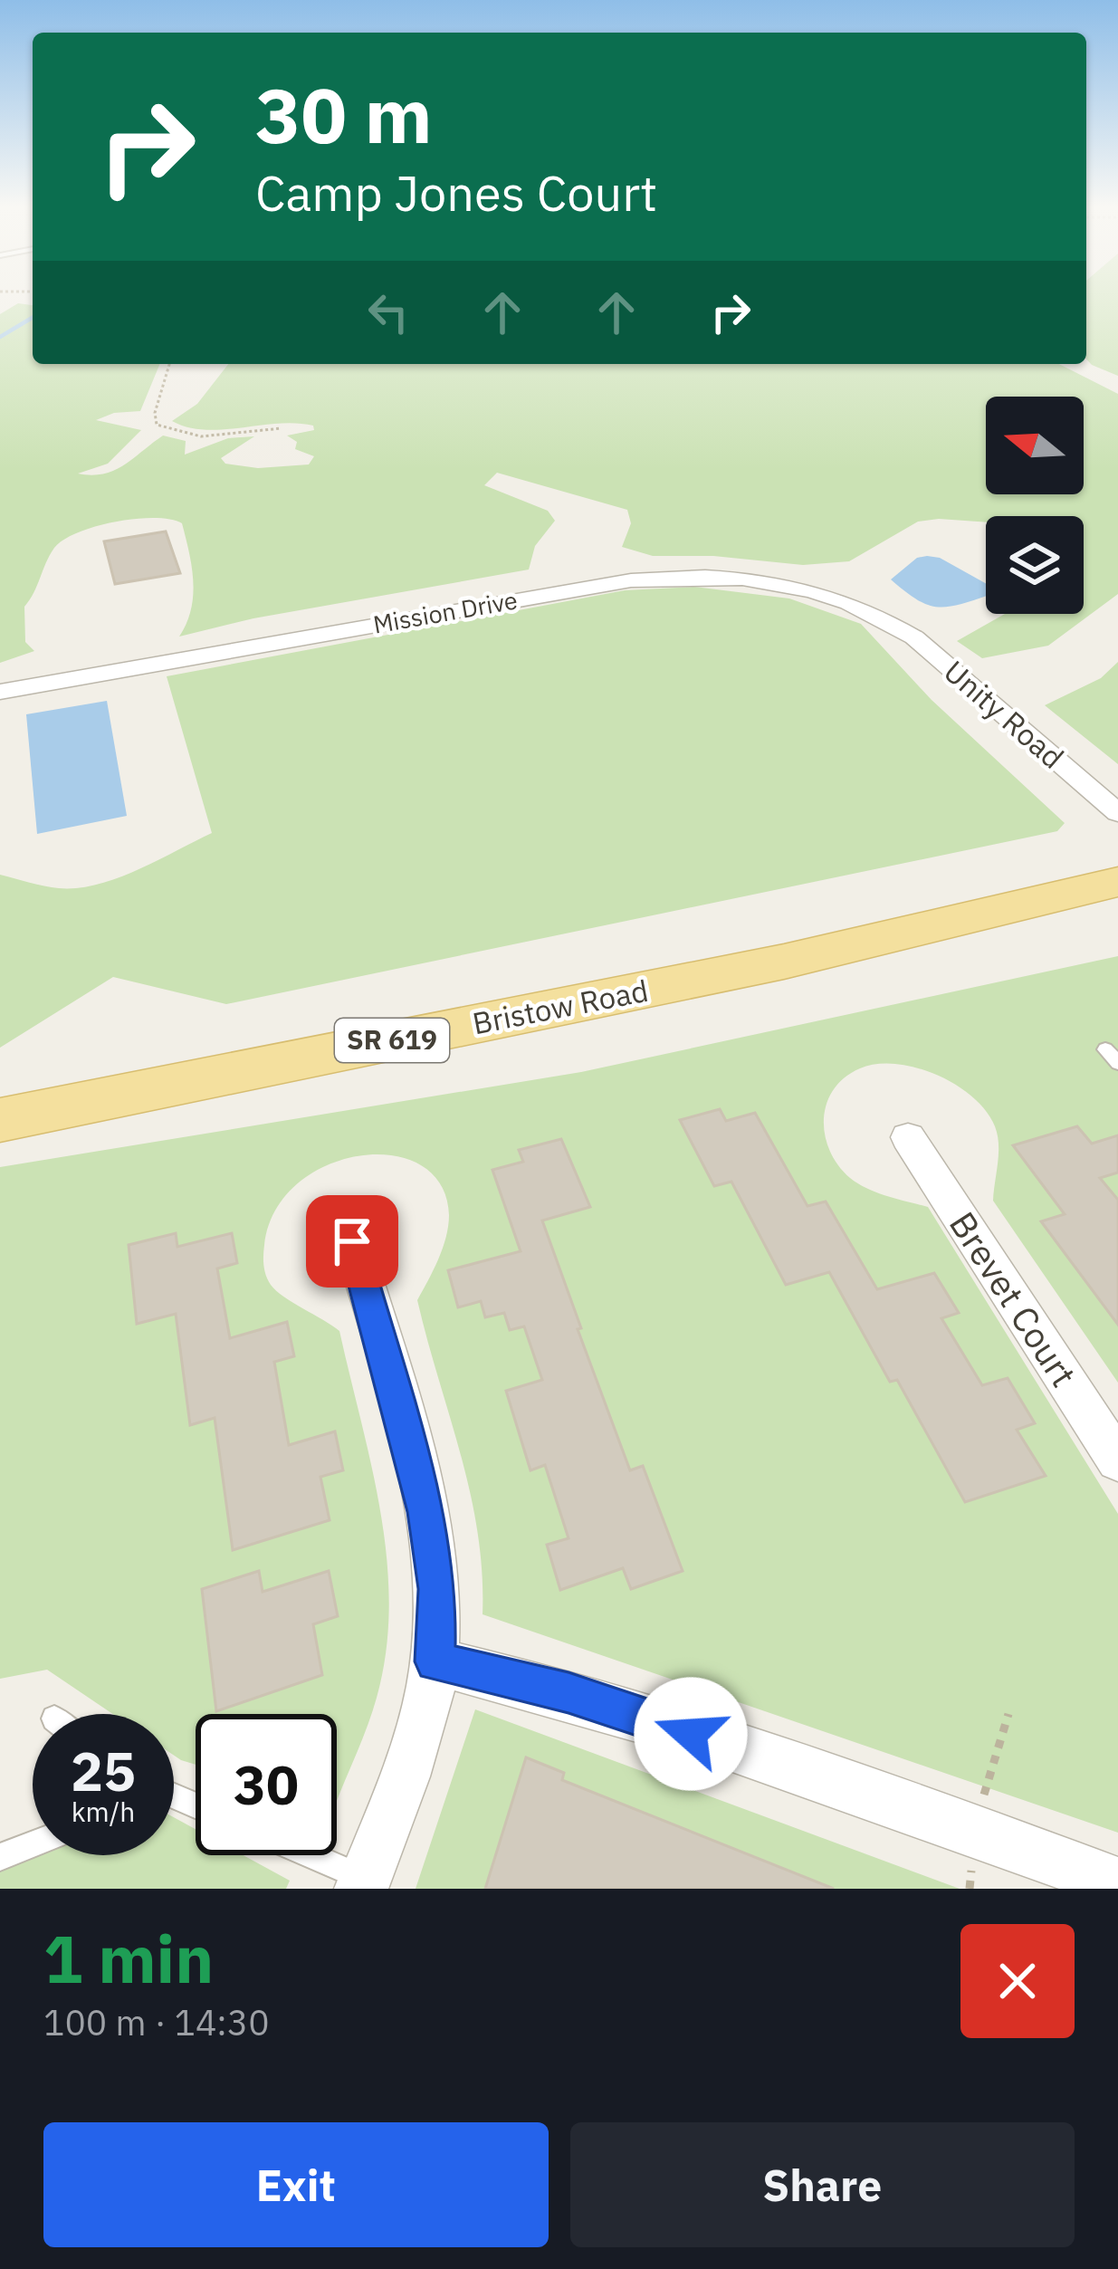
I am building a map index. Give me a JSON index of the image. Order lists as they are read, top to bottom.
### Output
{
  "streets": {
    "main road": ["Bristow Road", "SR 619"],
    "street": ["Mission Drive", "Unity Road", "Brevet Court"]
  },
  "crossings": [
    ["Mission Drive", "Unity Road"]
  ],
  "north": "left",
  "page": {
    "turn": ["30 m", "Camp Jones Court"],
    "speed": "25 km/h",
    "limit": "30",
    "heading": ["1 min", "100 m · 14:30"],
    "buttons": ["Exit", "Share"]
  }
}
